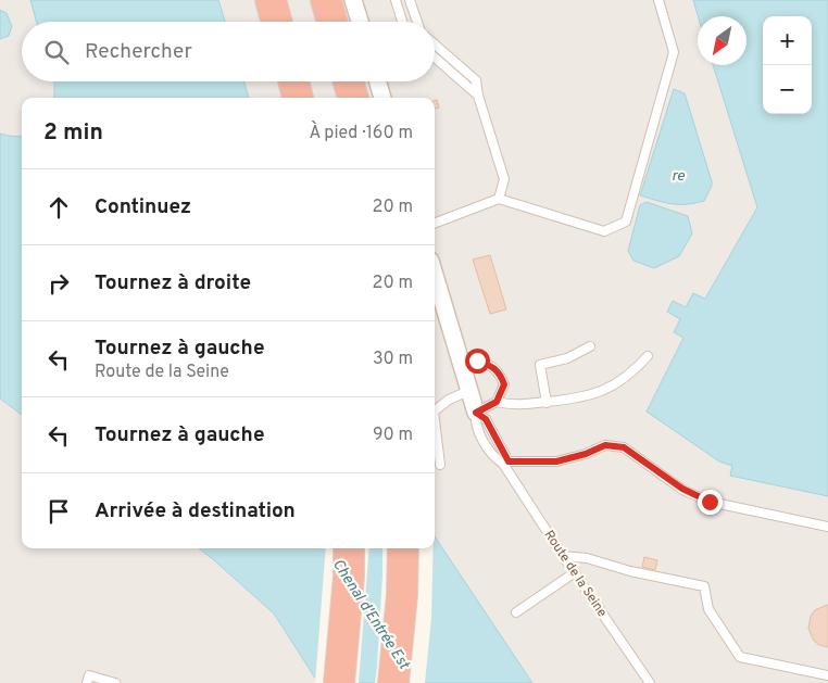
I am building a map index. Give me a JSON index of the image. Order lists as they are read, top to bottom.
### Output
{
  "streets": {
    "street": ["Route de la Seine"]
  },
  "water": ["re", "Chenal d'Entrée Est"],
  "north": "bottom left",
  "page": {
    "map_buttons": ["+", "−"],
    "search": "Rechercher",
    "heading": ["2 min", "À pied · 160 m"],
    "list": [
      ["Continuez", "20 m"],
      ["Tournez à droite", "20 m"],
      ["Tournez à gauche", "Route de la Seine", "30 m"],
      ["Tournez à gauche", "90 m"],
      "Arrivée à destination"
    ]
  }
}
